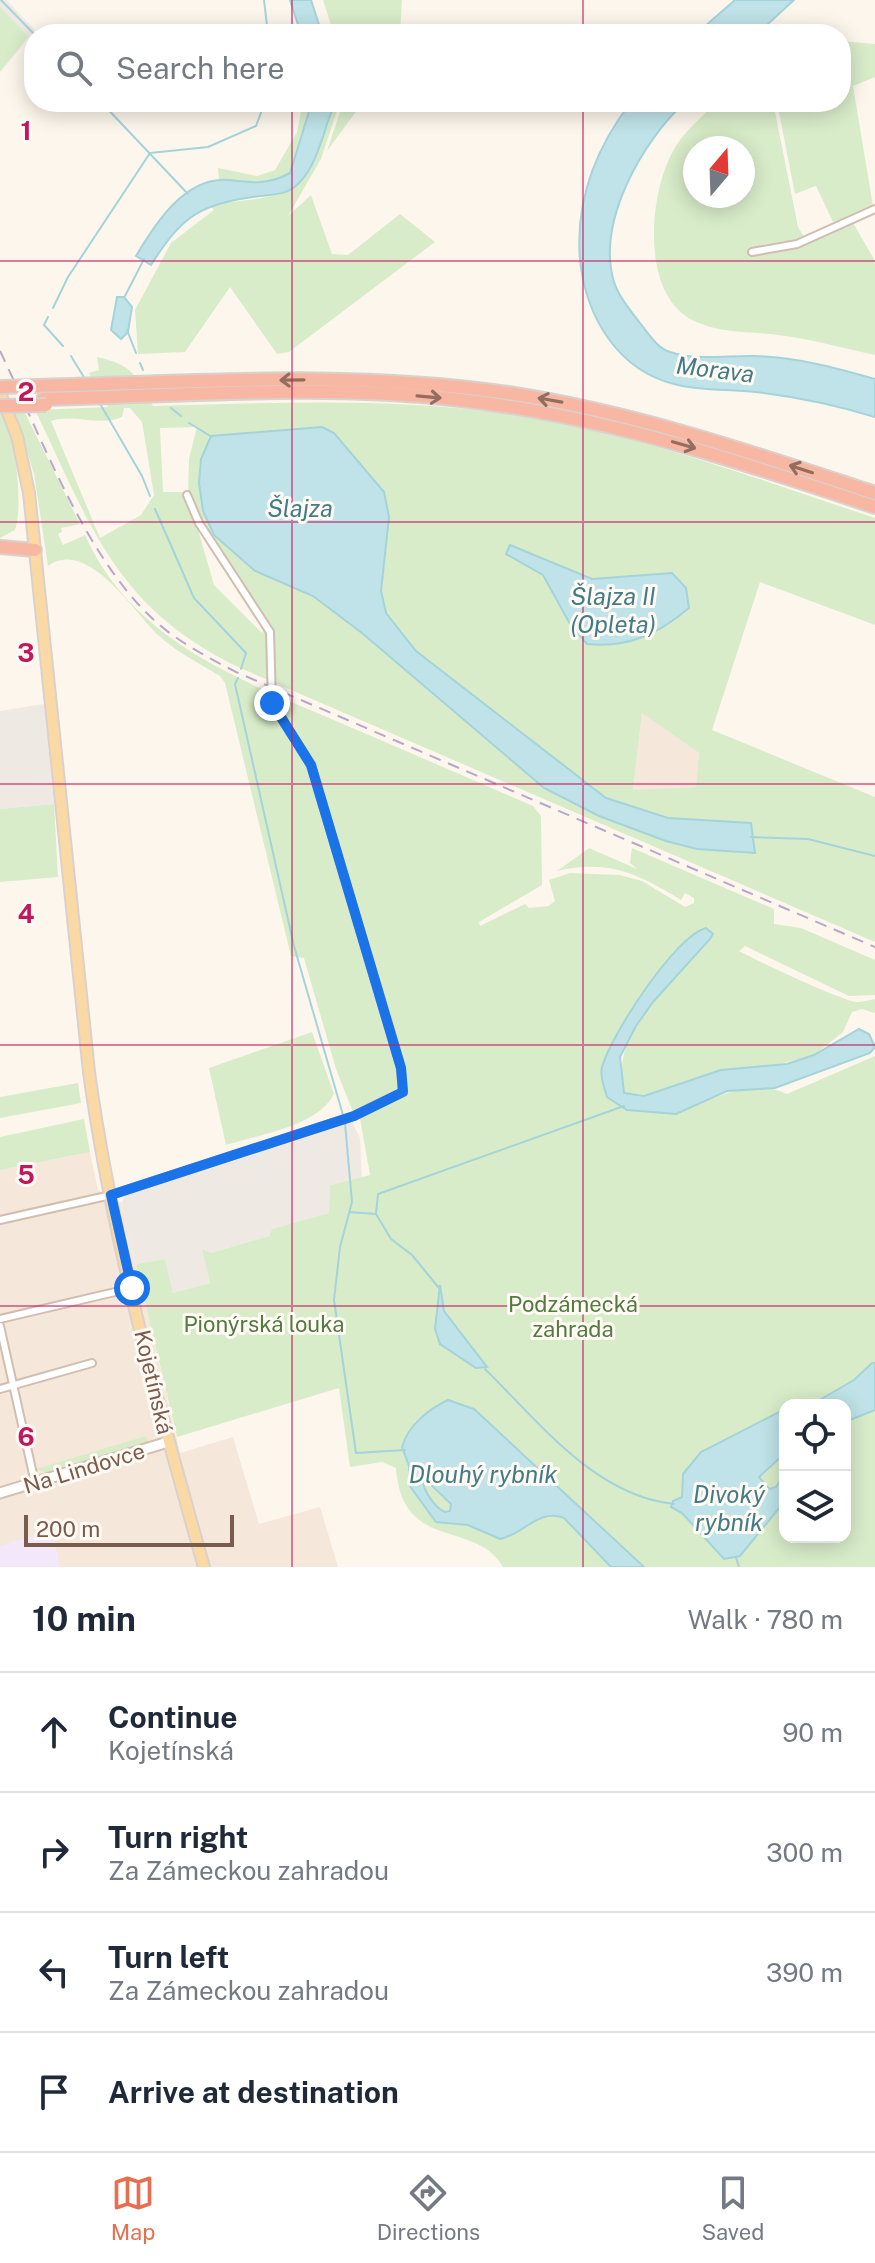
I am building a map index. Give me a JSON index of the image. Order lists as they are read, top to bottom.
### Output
{
  "streets": {
    "main road": ["Kojetínská", "Na Lindovce"]
  },
  "crossings": [
    ["Kojetínská", "Na Lindovce"]
  ],
  "water": [
    "Morava",
    "Šlajza",
    "Šlajza II (Opleta)",
    "Dlouhý rybník",
    "Divoký rybník"
  ],
  "parks": ["Podzámecká zahrada", "Pionýrská louka"],
  "scale_bar": "200 m",
  "north": "top",
  "page": {
    "search": "Search here",
    "scale": "200 m",
    "heading": ["10 min", "Walk · 780 m"],
    "list": [
      ["Continue", "Kojetínská", "90 m"],
      ["Turn right", "Za Zámeckou zahradou", "300 m"],
      ["Turn left", "Za Zámeckou zahradou", "390 m"],
      "Arrive at destination"
    ],
    "nav": ["Map", "Directions", "Saved"]
  },
  "grid": {
    "rows": [
      "1",
      "2",
      "3",
      "4",
      "5",
      "6"
    ]
  }
}
